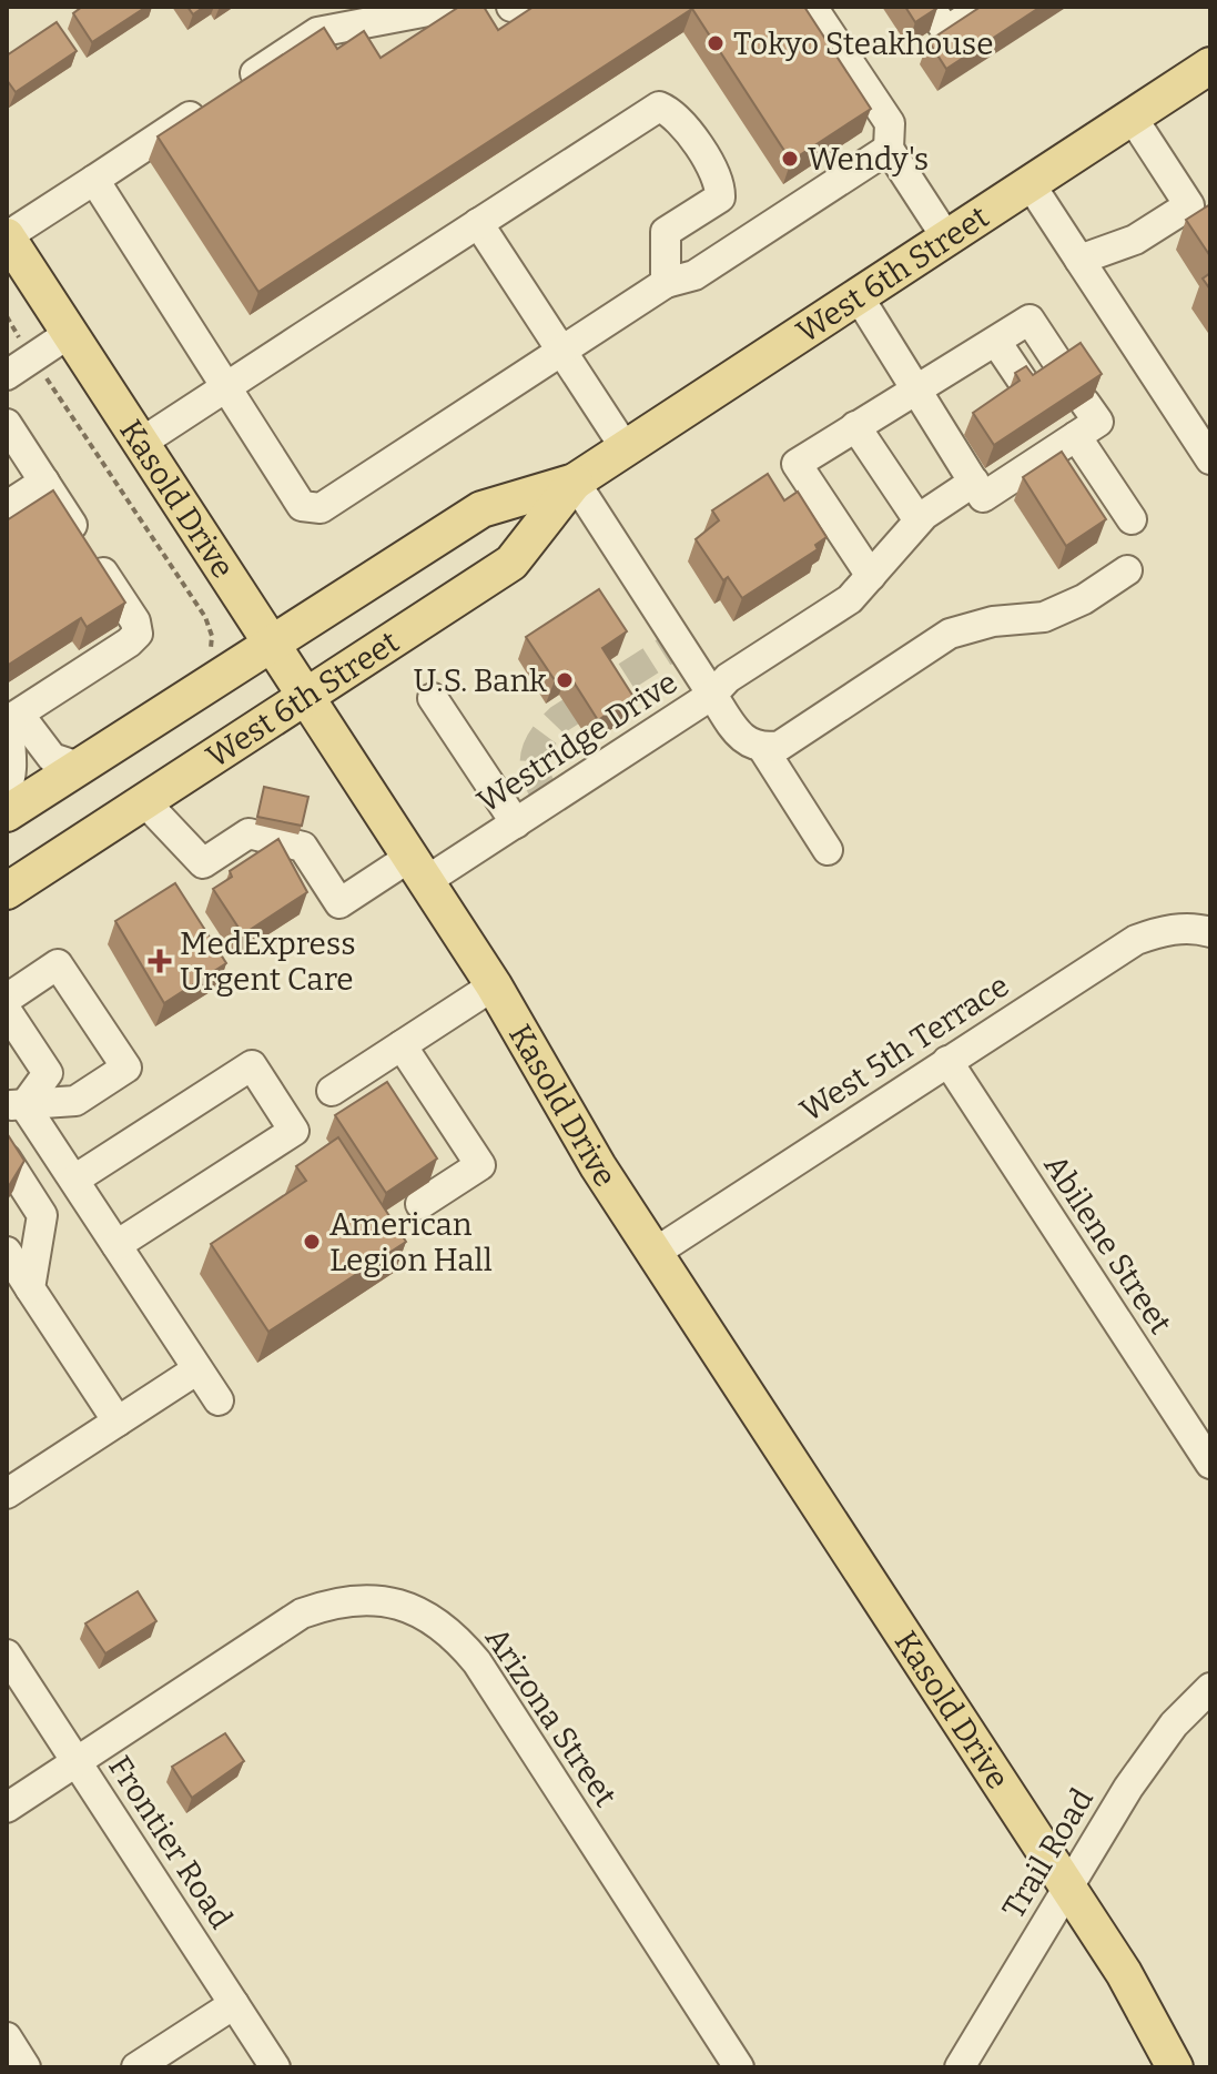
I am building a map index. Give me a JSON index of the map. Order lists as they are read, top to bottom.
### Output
{
  "streets": {
    "main road": ["West 6th Street", "Kasold Drive"],
    "street": [
      "Westridge Drive",
      "West 5th Terrace",
      "Abilene Street",
      "Arizona Street",
      "Frontier Road",
      "Trail Road"
    ]
  },
  "crossings": [
    ["West 6th Street", "Kasold Drive"],
    ["West 6th Street", "Westridge Drive"],
    ["Kasold Drive", "Westridge Drive"],
    ["Kasold Drive", "West 5th Terrace"],
    ["Kasold Drive", "Trail Road"],
    ["West 5th Terrace", "Abilene Street"],
    ["Arizona Street", "Frontier Road"]
  ],
  "places": {
    "other": [
      "Tokyo Steakhouse",
      "Wendy's",
      "U.S. Bank",
      "American Legion Hall"
    ],
    "health": ["MedExpress Urgent Care"]
  }
}
